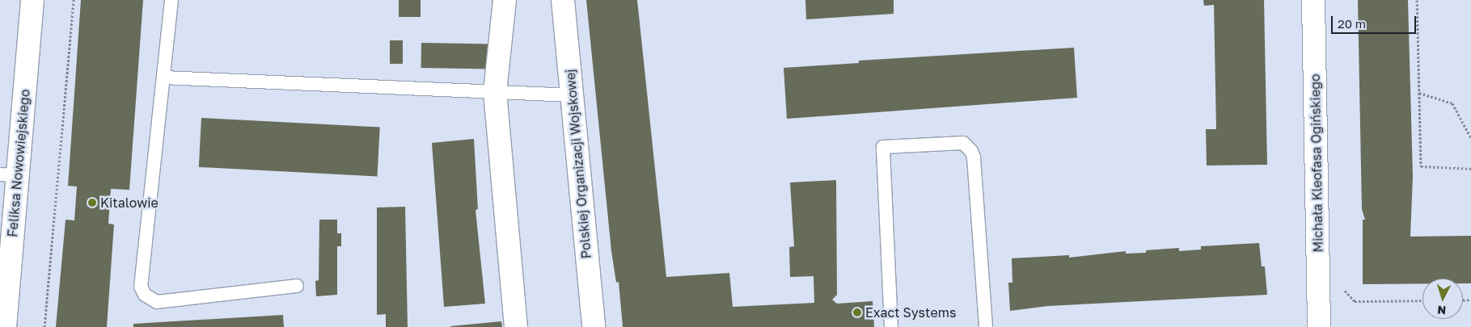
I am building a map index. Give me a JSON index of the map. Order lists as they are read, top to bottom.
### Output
{
  "streets": {
    "street": ["Feliksa Nowowiejskiego", "Michała Kleofasa Ogińskiego", "Polskiej Organizacji Wojskowej"]
  },
  "places": ["Kitalowie", "Exact Systems"],
  "scale_bar": "20 m",
  "north": "bottom"
}
